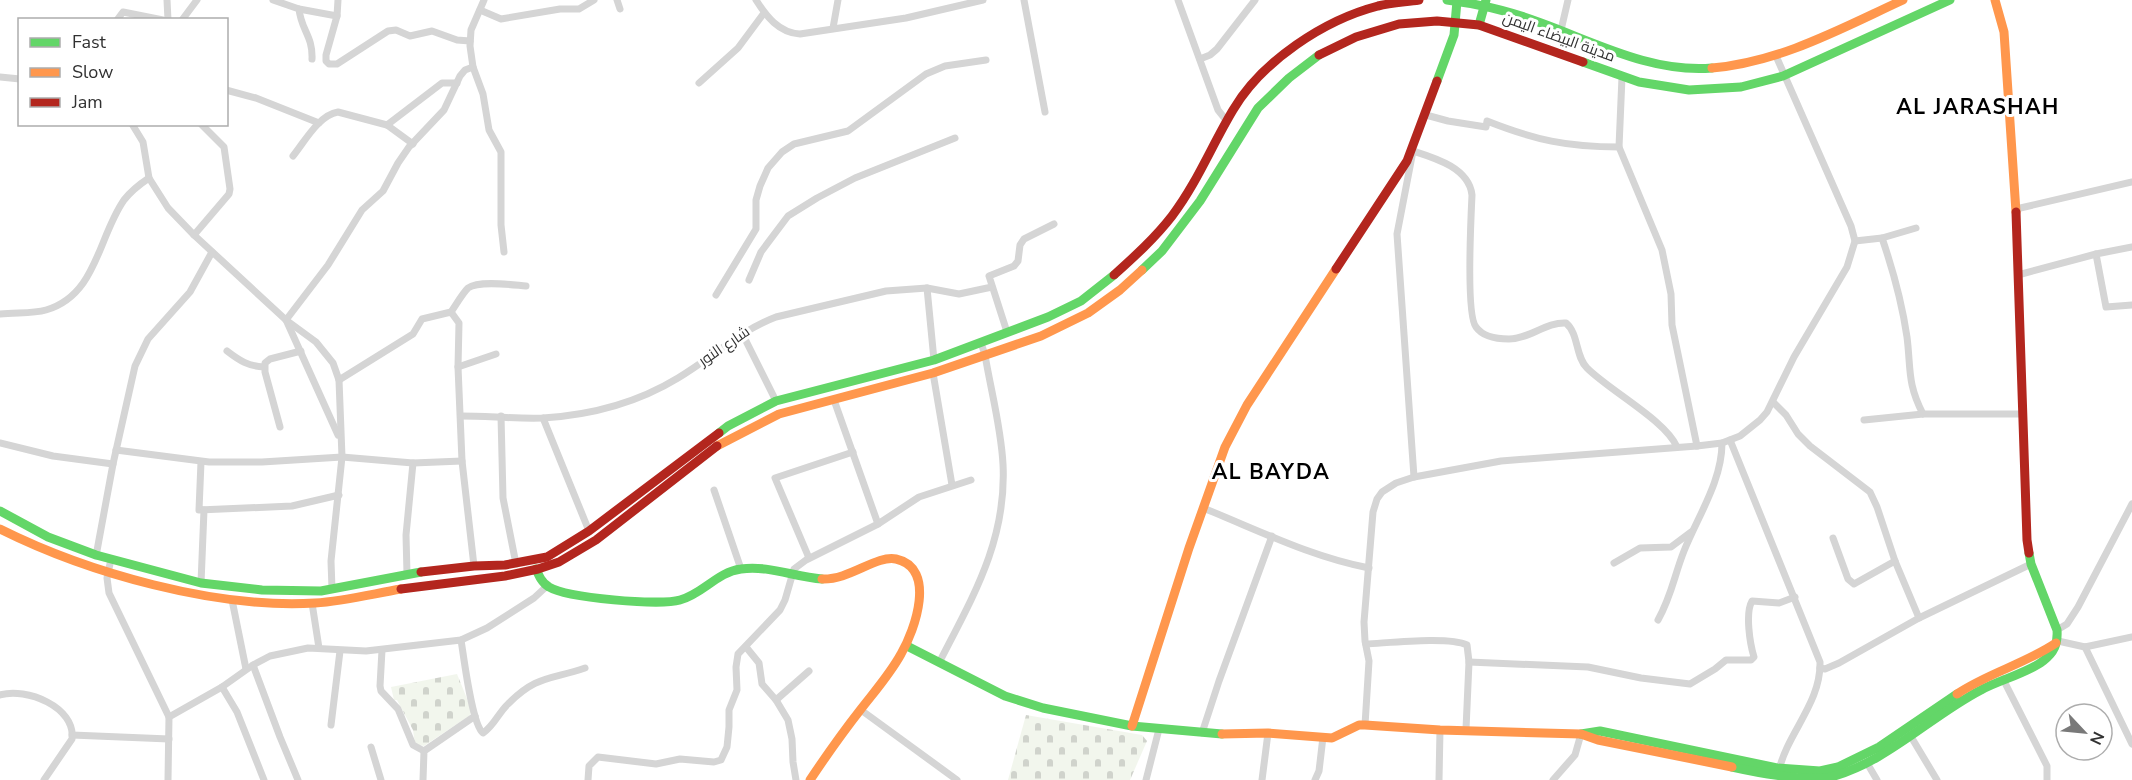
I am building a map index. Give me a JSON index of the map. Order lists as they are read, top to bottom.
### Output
{
  "streets": {
    "main road": ["مدينة البيضاء اليمن"],
    "street": ["شارع النور"]
  },
  "districts": ["AL JARASHAH", "AL BAYDA"],
  "legend": ["Fast", "Slow", "Jam"],
  "north": "bottom right"
}
